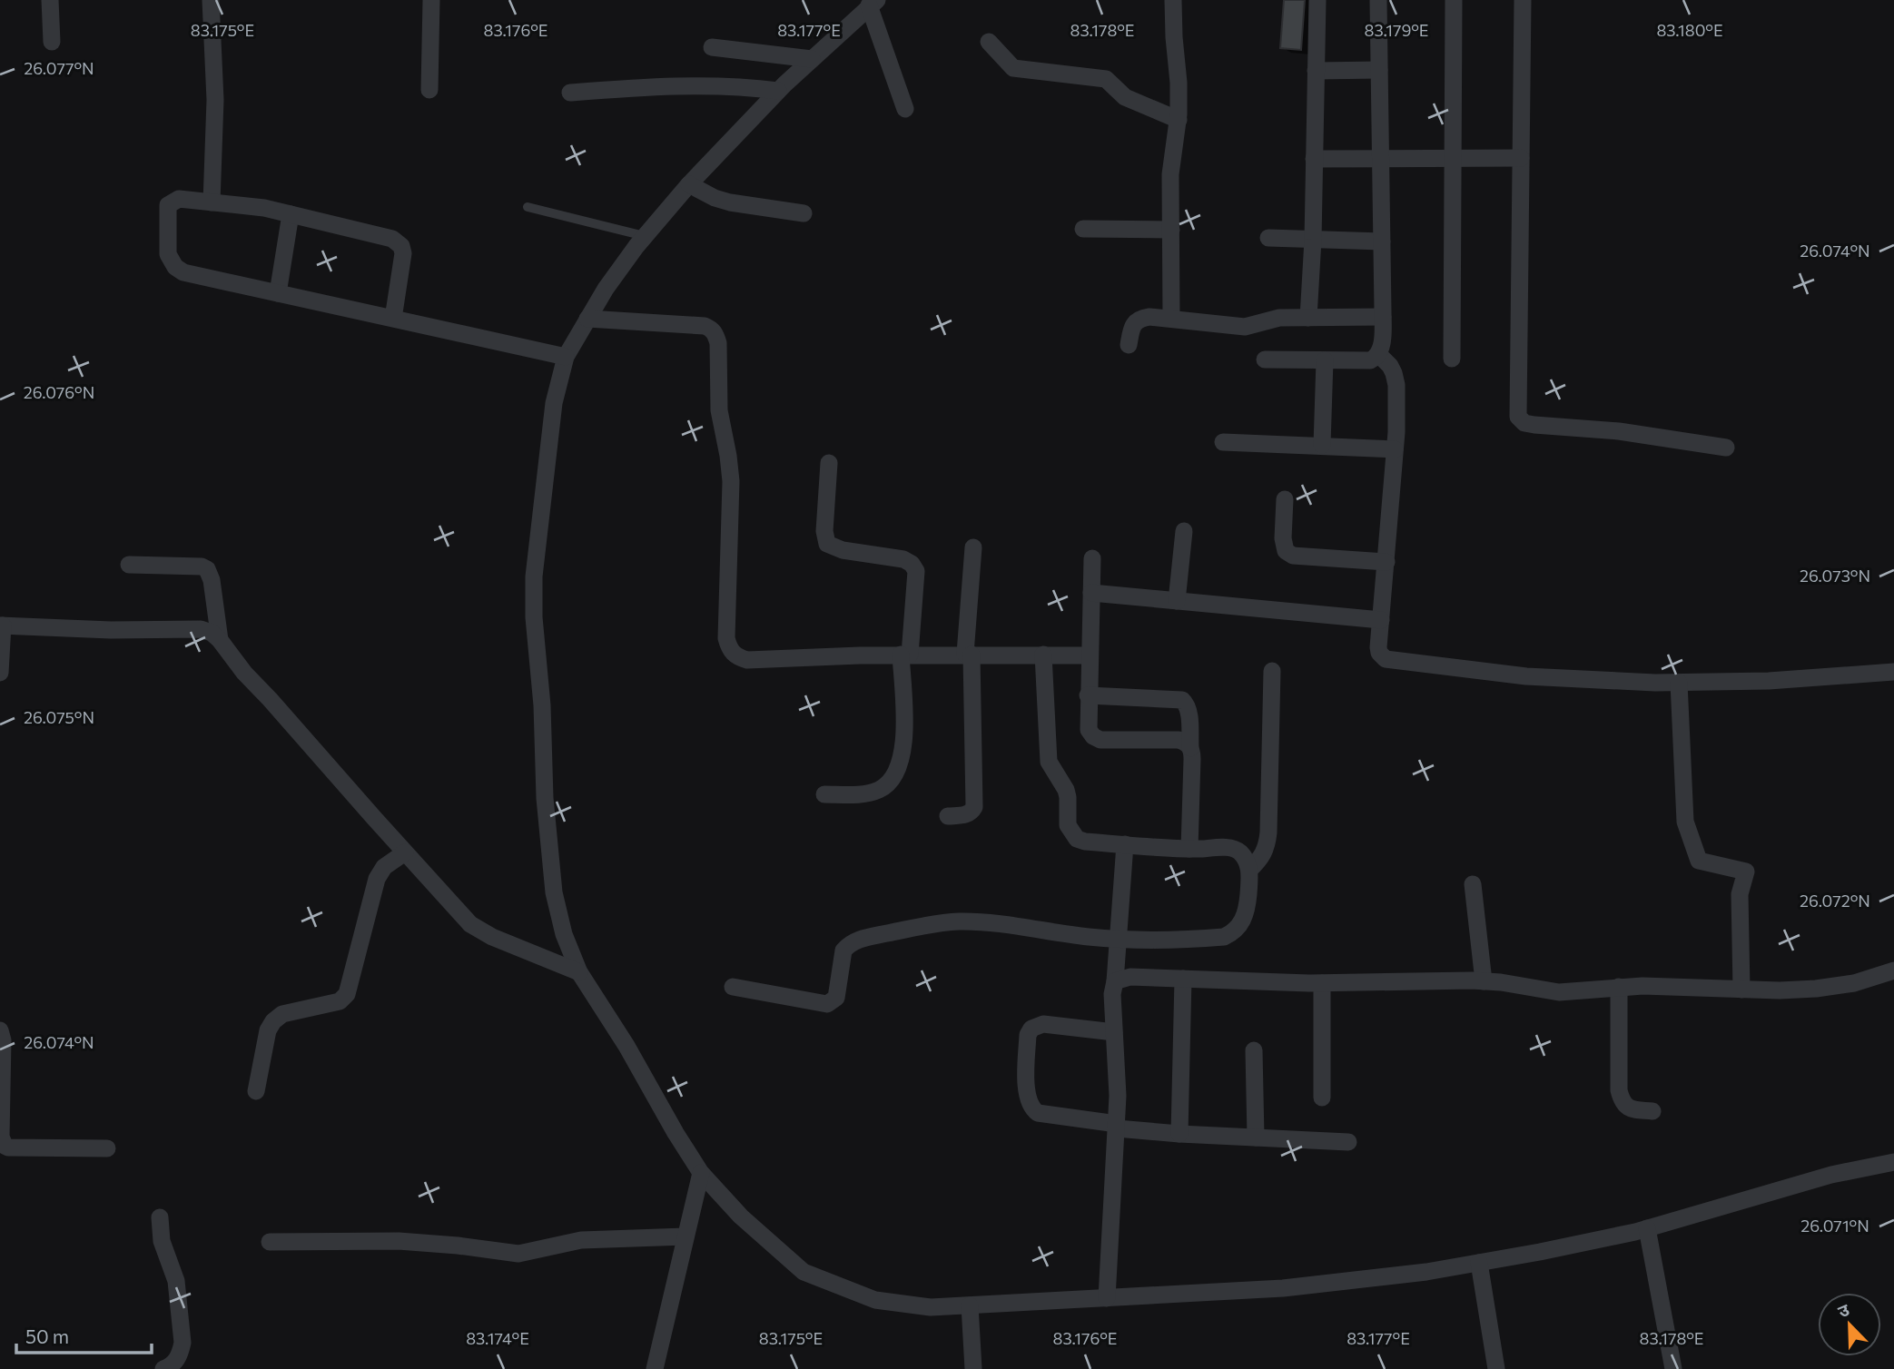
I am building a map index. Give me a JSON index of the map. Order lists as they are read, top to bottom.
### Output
{
  "scale_bar": "50 m",
  "north": "top left",
  "coordinates": [
    "83.175°E",
    "83.176°E",
    "83.177°E",
    "83.178°E",
    "83.179°E",
    "83.180°E",
    "26.077°N",
    "26.074°N",
    "26.076°N",
    "26.073°N",
    "26.075°N",
    "26.072°N",
    "26.071°N",
    "83.174°E"
  ]
}
